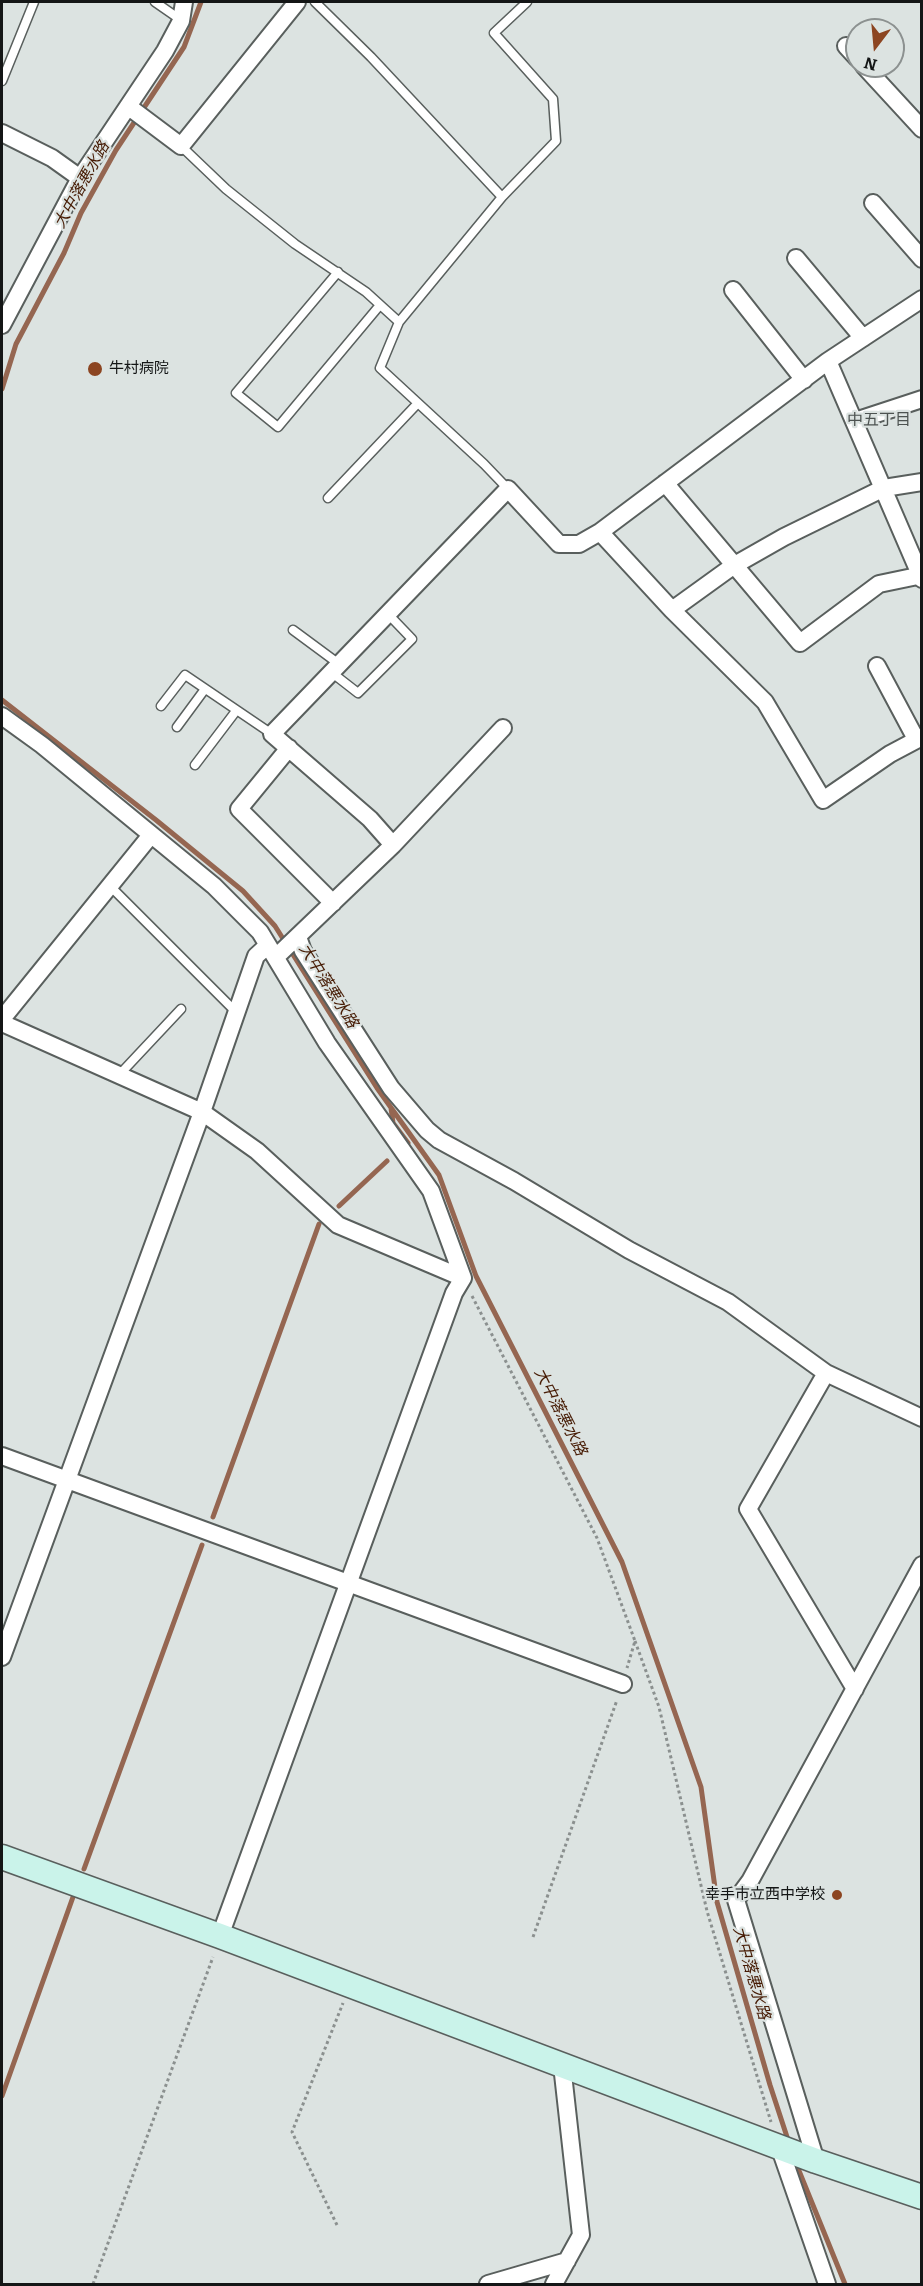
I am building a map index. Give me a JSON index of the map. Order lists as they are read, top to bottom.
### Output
{
  "districts": ["中五丁目"],
  "water": ["大中落悪水路"],
  "places": ["牛村病院", "幸手市立西中学校"],
  "north": "bottom"
}
